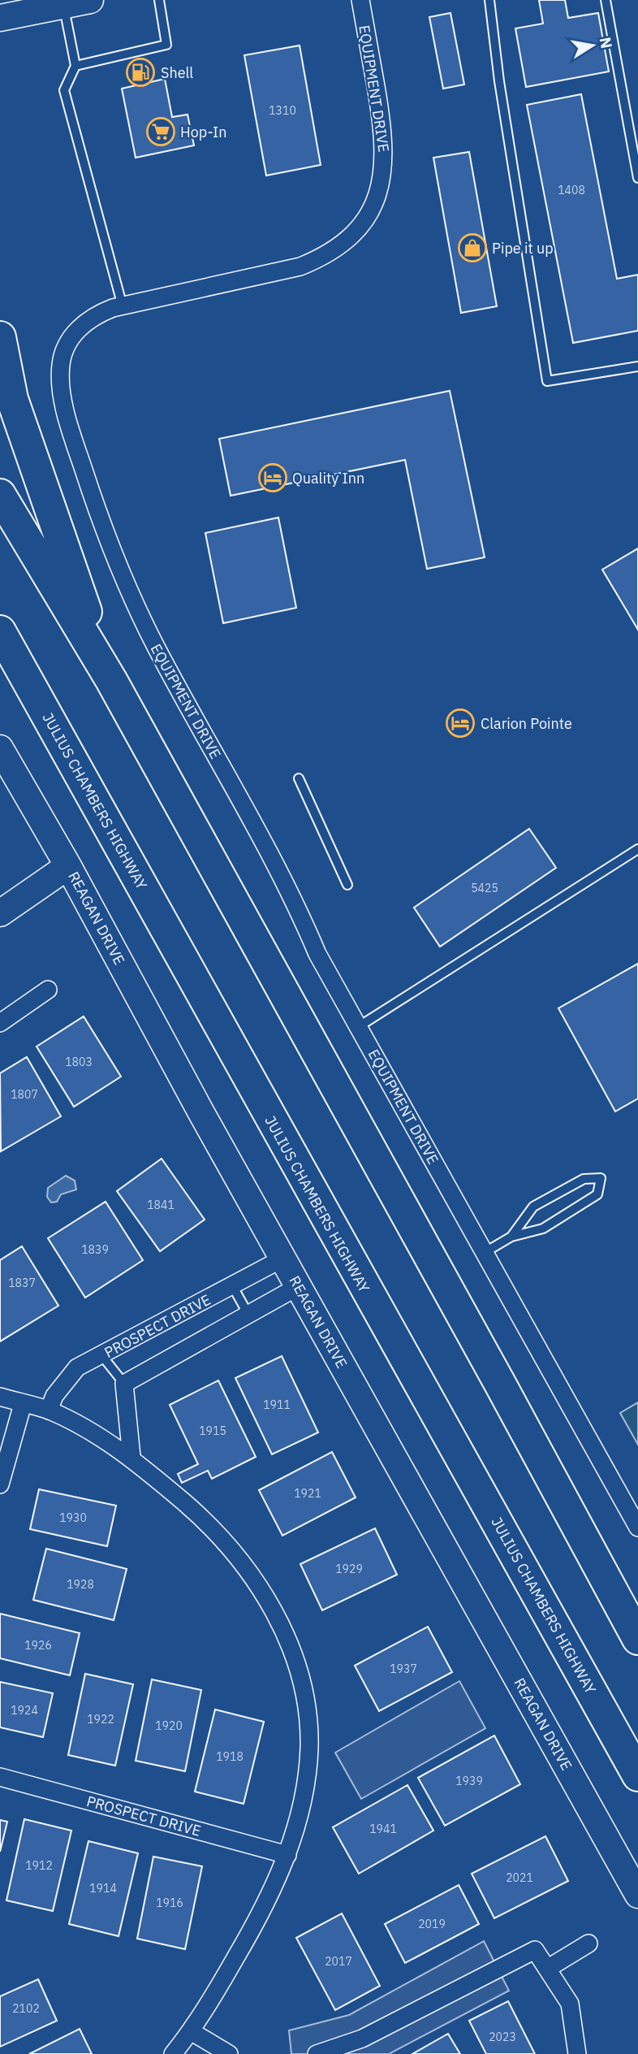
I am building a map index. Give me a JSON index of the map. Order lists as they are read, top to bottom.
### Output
{
  "streets": {
    "highway": ["JULIUS CHAMBERS HIGHWAY"],
    "street": ["EQUIPMENT DRIVE", "REAGAN DRIVE", "PROSPECT DRIVE"]
  },
  "crossings": [
    ["REAGAN DRIVE", "PROSPECT DRIVE"]
  ],
  "places": {
    "fuel station": ["Shell"],
    "supermarket": ["Hop-In"],
    "shop": ["Pipe it up"],
    "hotel": ["Quality Inn", "Clarion Pointe"]
  },
  "house_numbers": [
    "1310",
    "1408",
    "5425",
    "1803",
    "1807",
    "1841",
    "1839",
    "1837",
    "1911",
    "1915",
    "1921",
    "1930",
    "1929",
    "1928",
    "1926",
    "1937",
    "1924",
    "1922",
    "1920",
    "1918",
    "1939",
    "1941",
    "1912",
    "2021",
    "1914",
    "1916",
    "2019",
    "2017",
    "2102",
    "2023"
  ],
  "north": "right"
}
